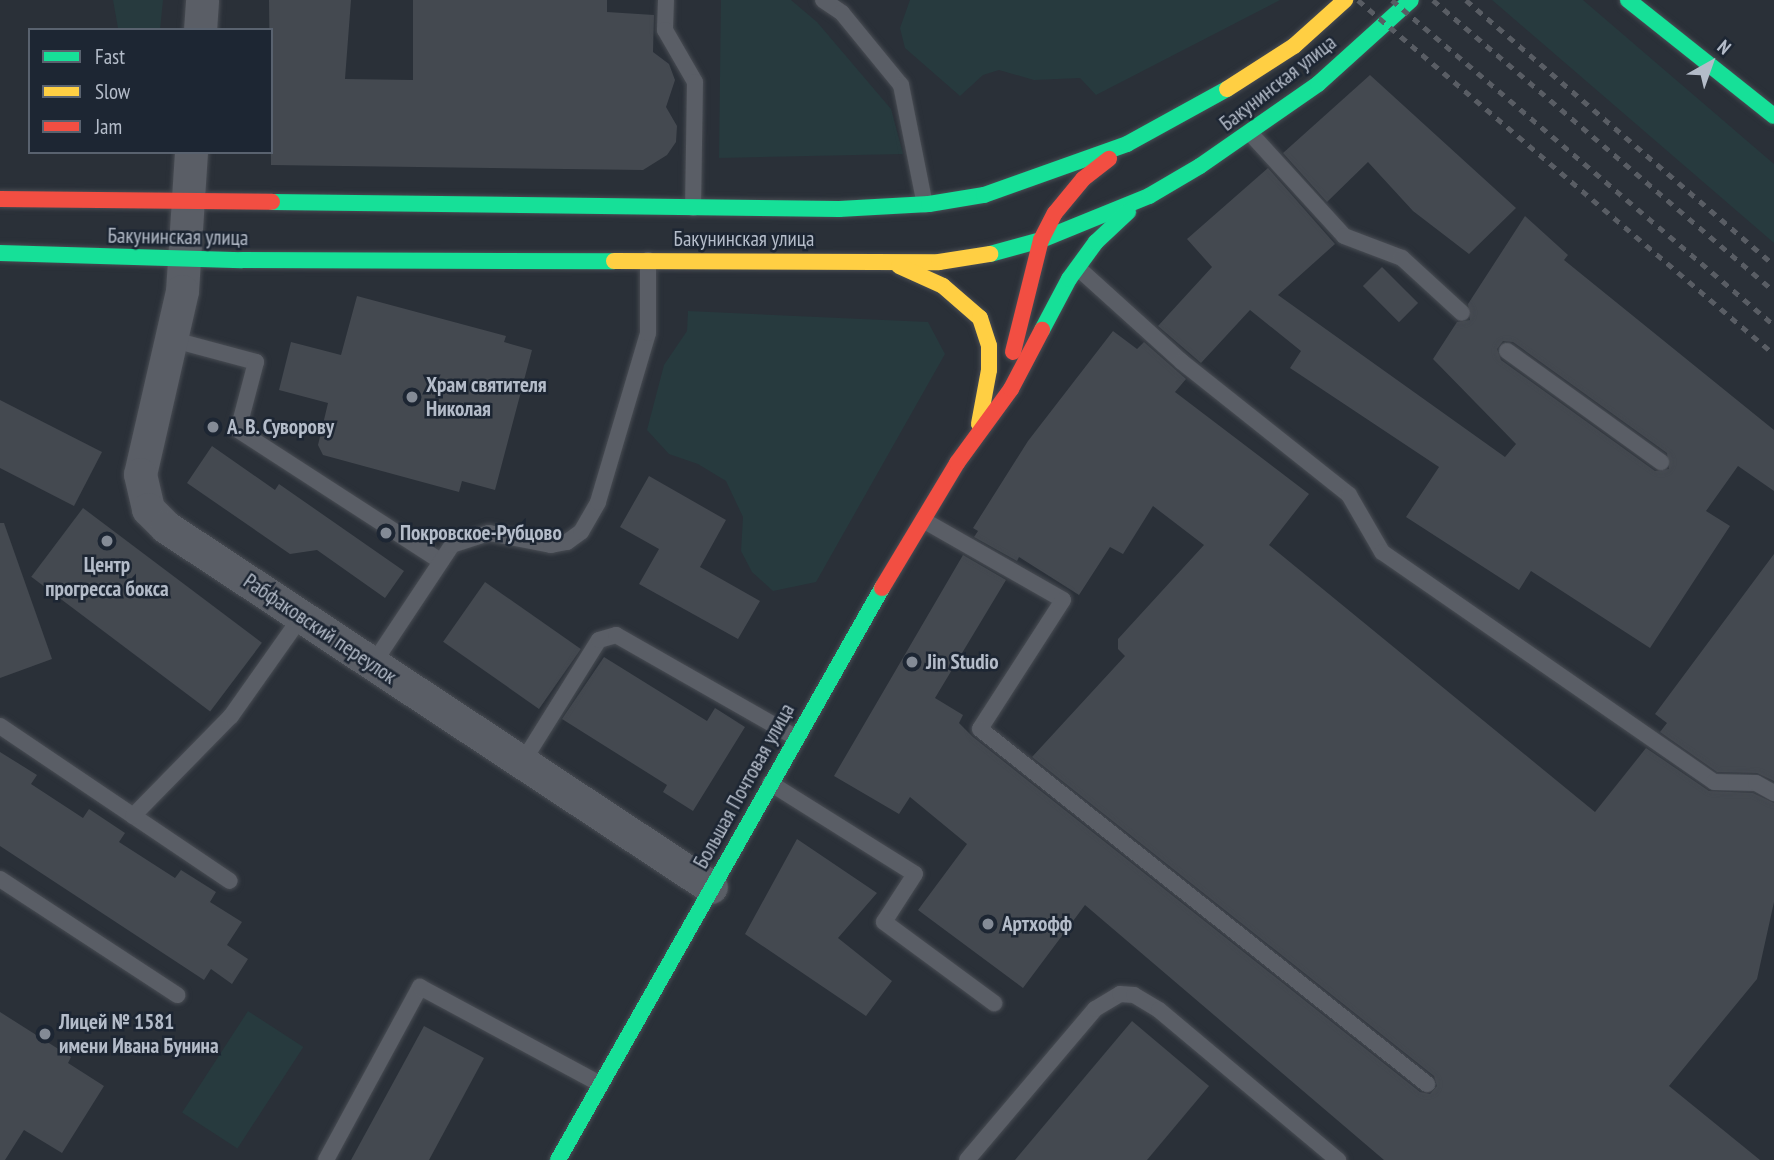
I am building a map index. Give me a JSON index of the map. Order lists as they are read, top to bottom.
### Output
{
  "streets": {
    "main road": ["Бакунинская улица", "Большая Почтовая улица"],
    "street": ["Рабфаковский переулок"]
  },
  "crossings": [
    ["Бакунинская улица", "Рабфаковский переулок"],
    ["Бакунинская улица", "Большая Почтовая улица"],
    ["Рабфаковский переулок", "Большая Почтовая улица"]
  ],
  "places": [
    "Храм святителя Николая",
    "А. В. Суворову",
    "Покровское-Рубцово",
    "Центр прогресса бокса",
    "Jin Studio",
    "Артхофф",
    "Лицей № 1581 имени Ивана Бунина"
  ],
  "legend": ["Fast", "Slow", "Jam"],
  "north": "top right"
}
